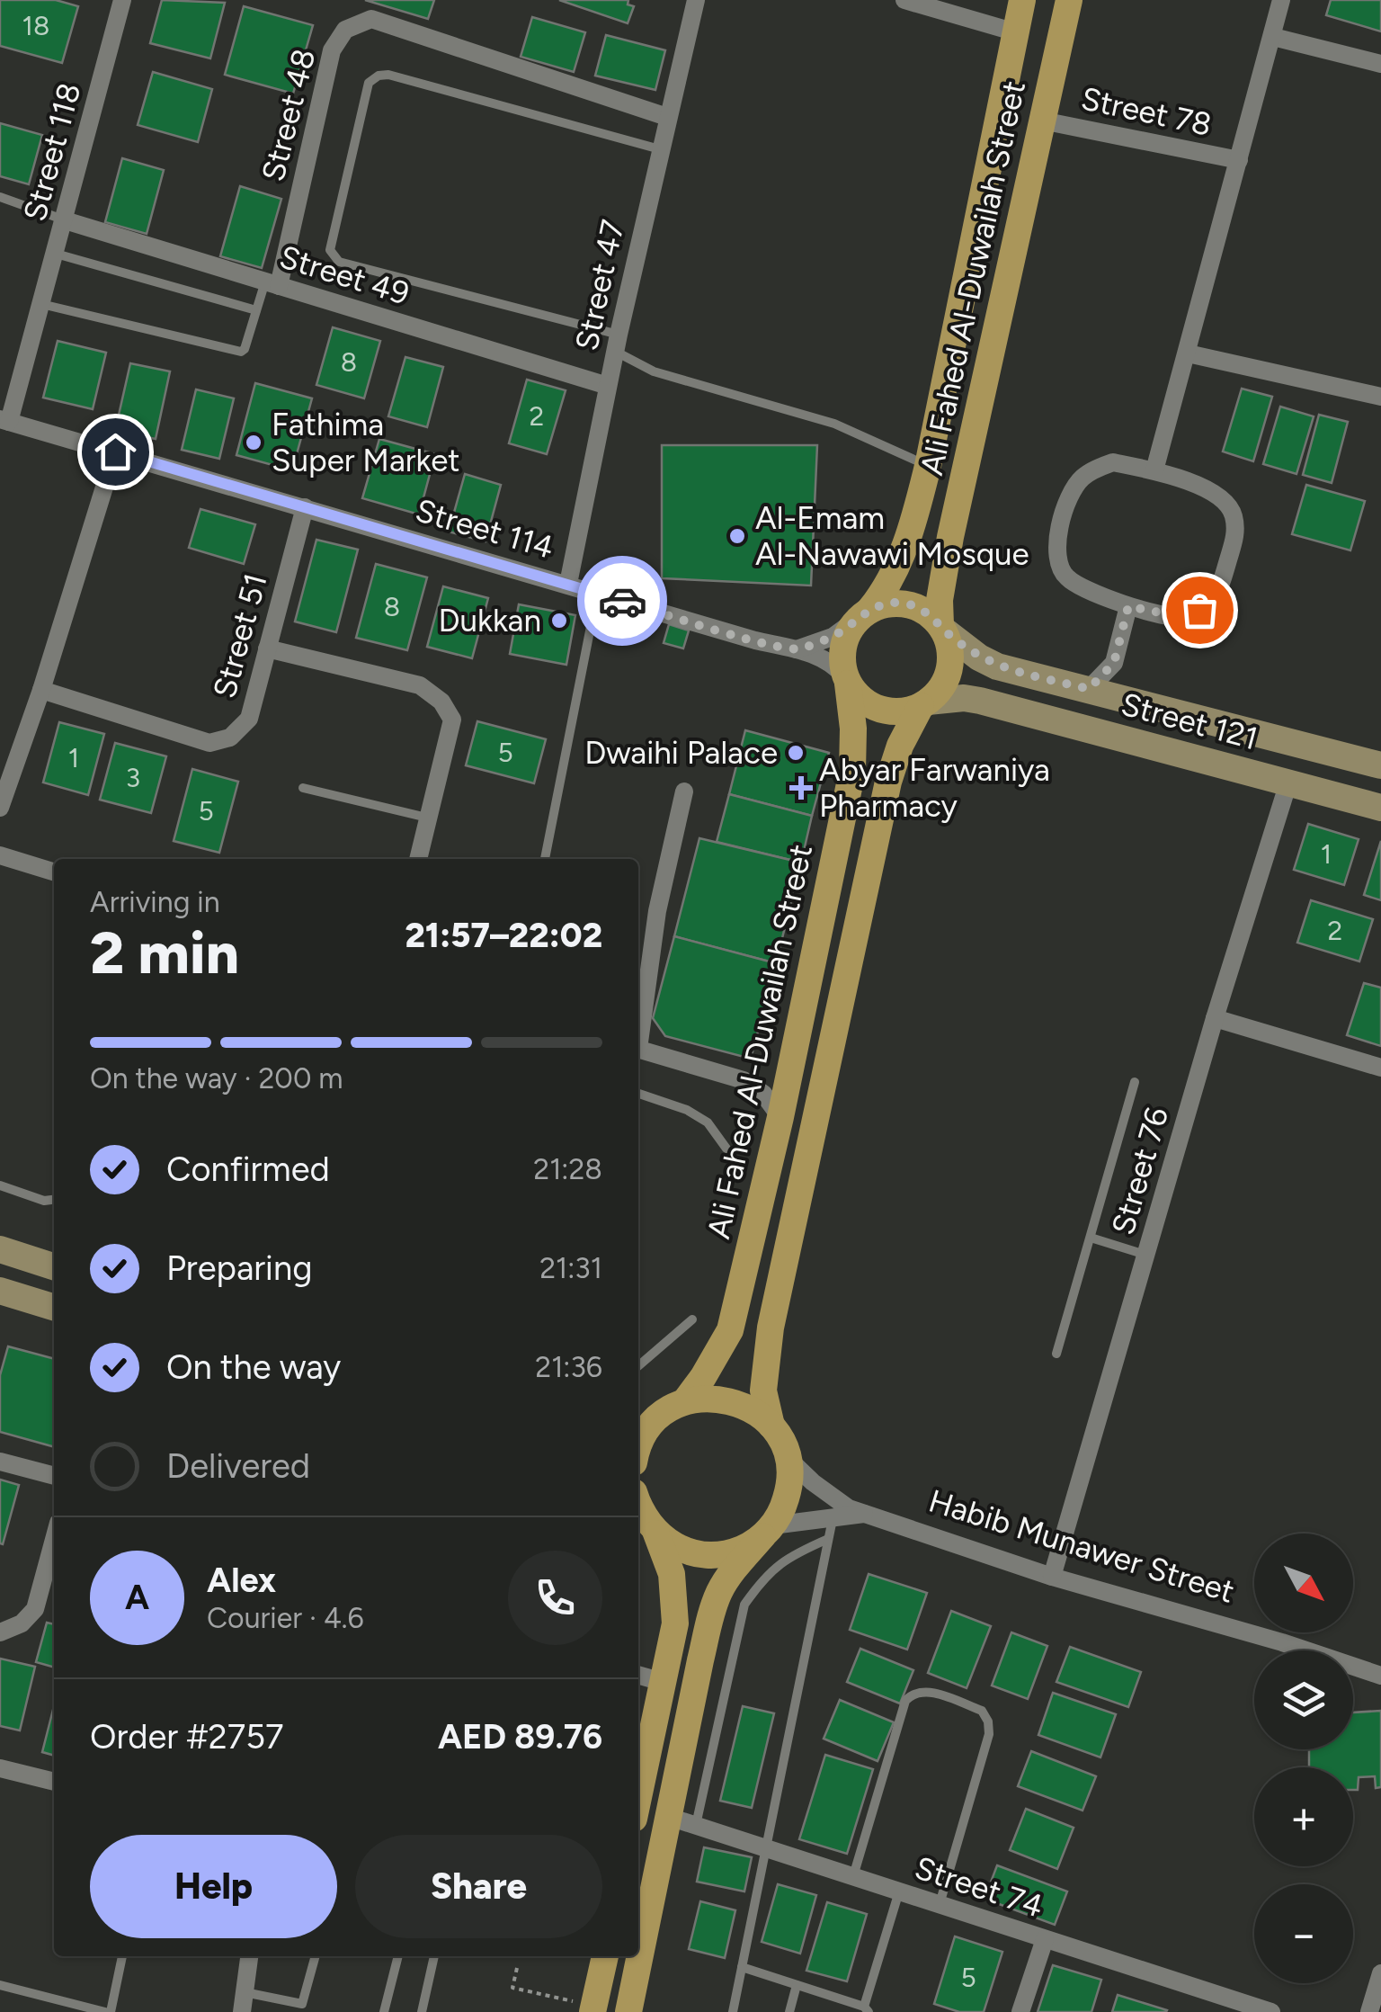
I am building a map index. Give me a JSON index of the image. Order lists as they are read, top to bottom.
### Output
{
  "streets": {
    "main road": ["Ali Fahed Al-Duwailah Street"],
    "street": [
      "Street 78",
      "Street 48",
      "Street 118",
      "Street 49",
      "Street 47",
      "Street 114",
      "Street 51",
      "Street 121",
      "Street 76",
      "Habib Munawer Street",
      "Street 74"
    ]
  },
  "crossings": [
    ["Street 78", "Ali Fahed Al-Duwailah Street"],
    ["Street 48", "Street 49"],
    ["Street 48", "Street 47"],
    ["Street 118", "Street 49"],
    ["Street 118", "Street 114"],
    ["Street 49", "Street 47"],
    ["Ali Fahed Al-Duwailah Street", "Street 114"],
    ["Ali Fahed Al-Duwailah Street", "Street 121"],
    ["Street 47", "Street 114"],
    ["Street 114", "Street 51"],
    ["Street 114", "Street 121"],
    ["Street 121", "Street 76"],
    ["Street 76", "Habib Munawer Street"]
  ],
  "places": {
    "other": [
      "Fathima Super Market",
      "Al-Emam Al-Nawawi Mosque",
      "Dukkan",
      "Dwaihi Palace"
    ],
    "health": ["Abyar Farwaniya Pharmacy"]
  },
  "house_numbers": [
    "18",
    "8",
    "2",
    "8",
    "5",
    "1",
    "3",
    "5",
    "1",
    "2",
    "5"
  ],
  "north": "bottom right",
  "page": {
    "heading": ["2 min", "Arriving in", "21:57–22:02"],
    "panel": [
      "Alex",
      "Courier · 4.6",
      "Order #2757",
      "AED 89.76"
    ],
    "bar": "On the way · 200 m",
    "list": [
      ["Confirmed", "21:28"],
      ["Preparing", "21:31"],
      ["On the way", "21:36"],
      "Delivered"
    ],
    "map_buttons": ["+", "−"],
    "round": "A",
    "buttons": ["Help", "Share"]
  }
}
